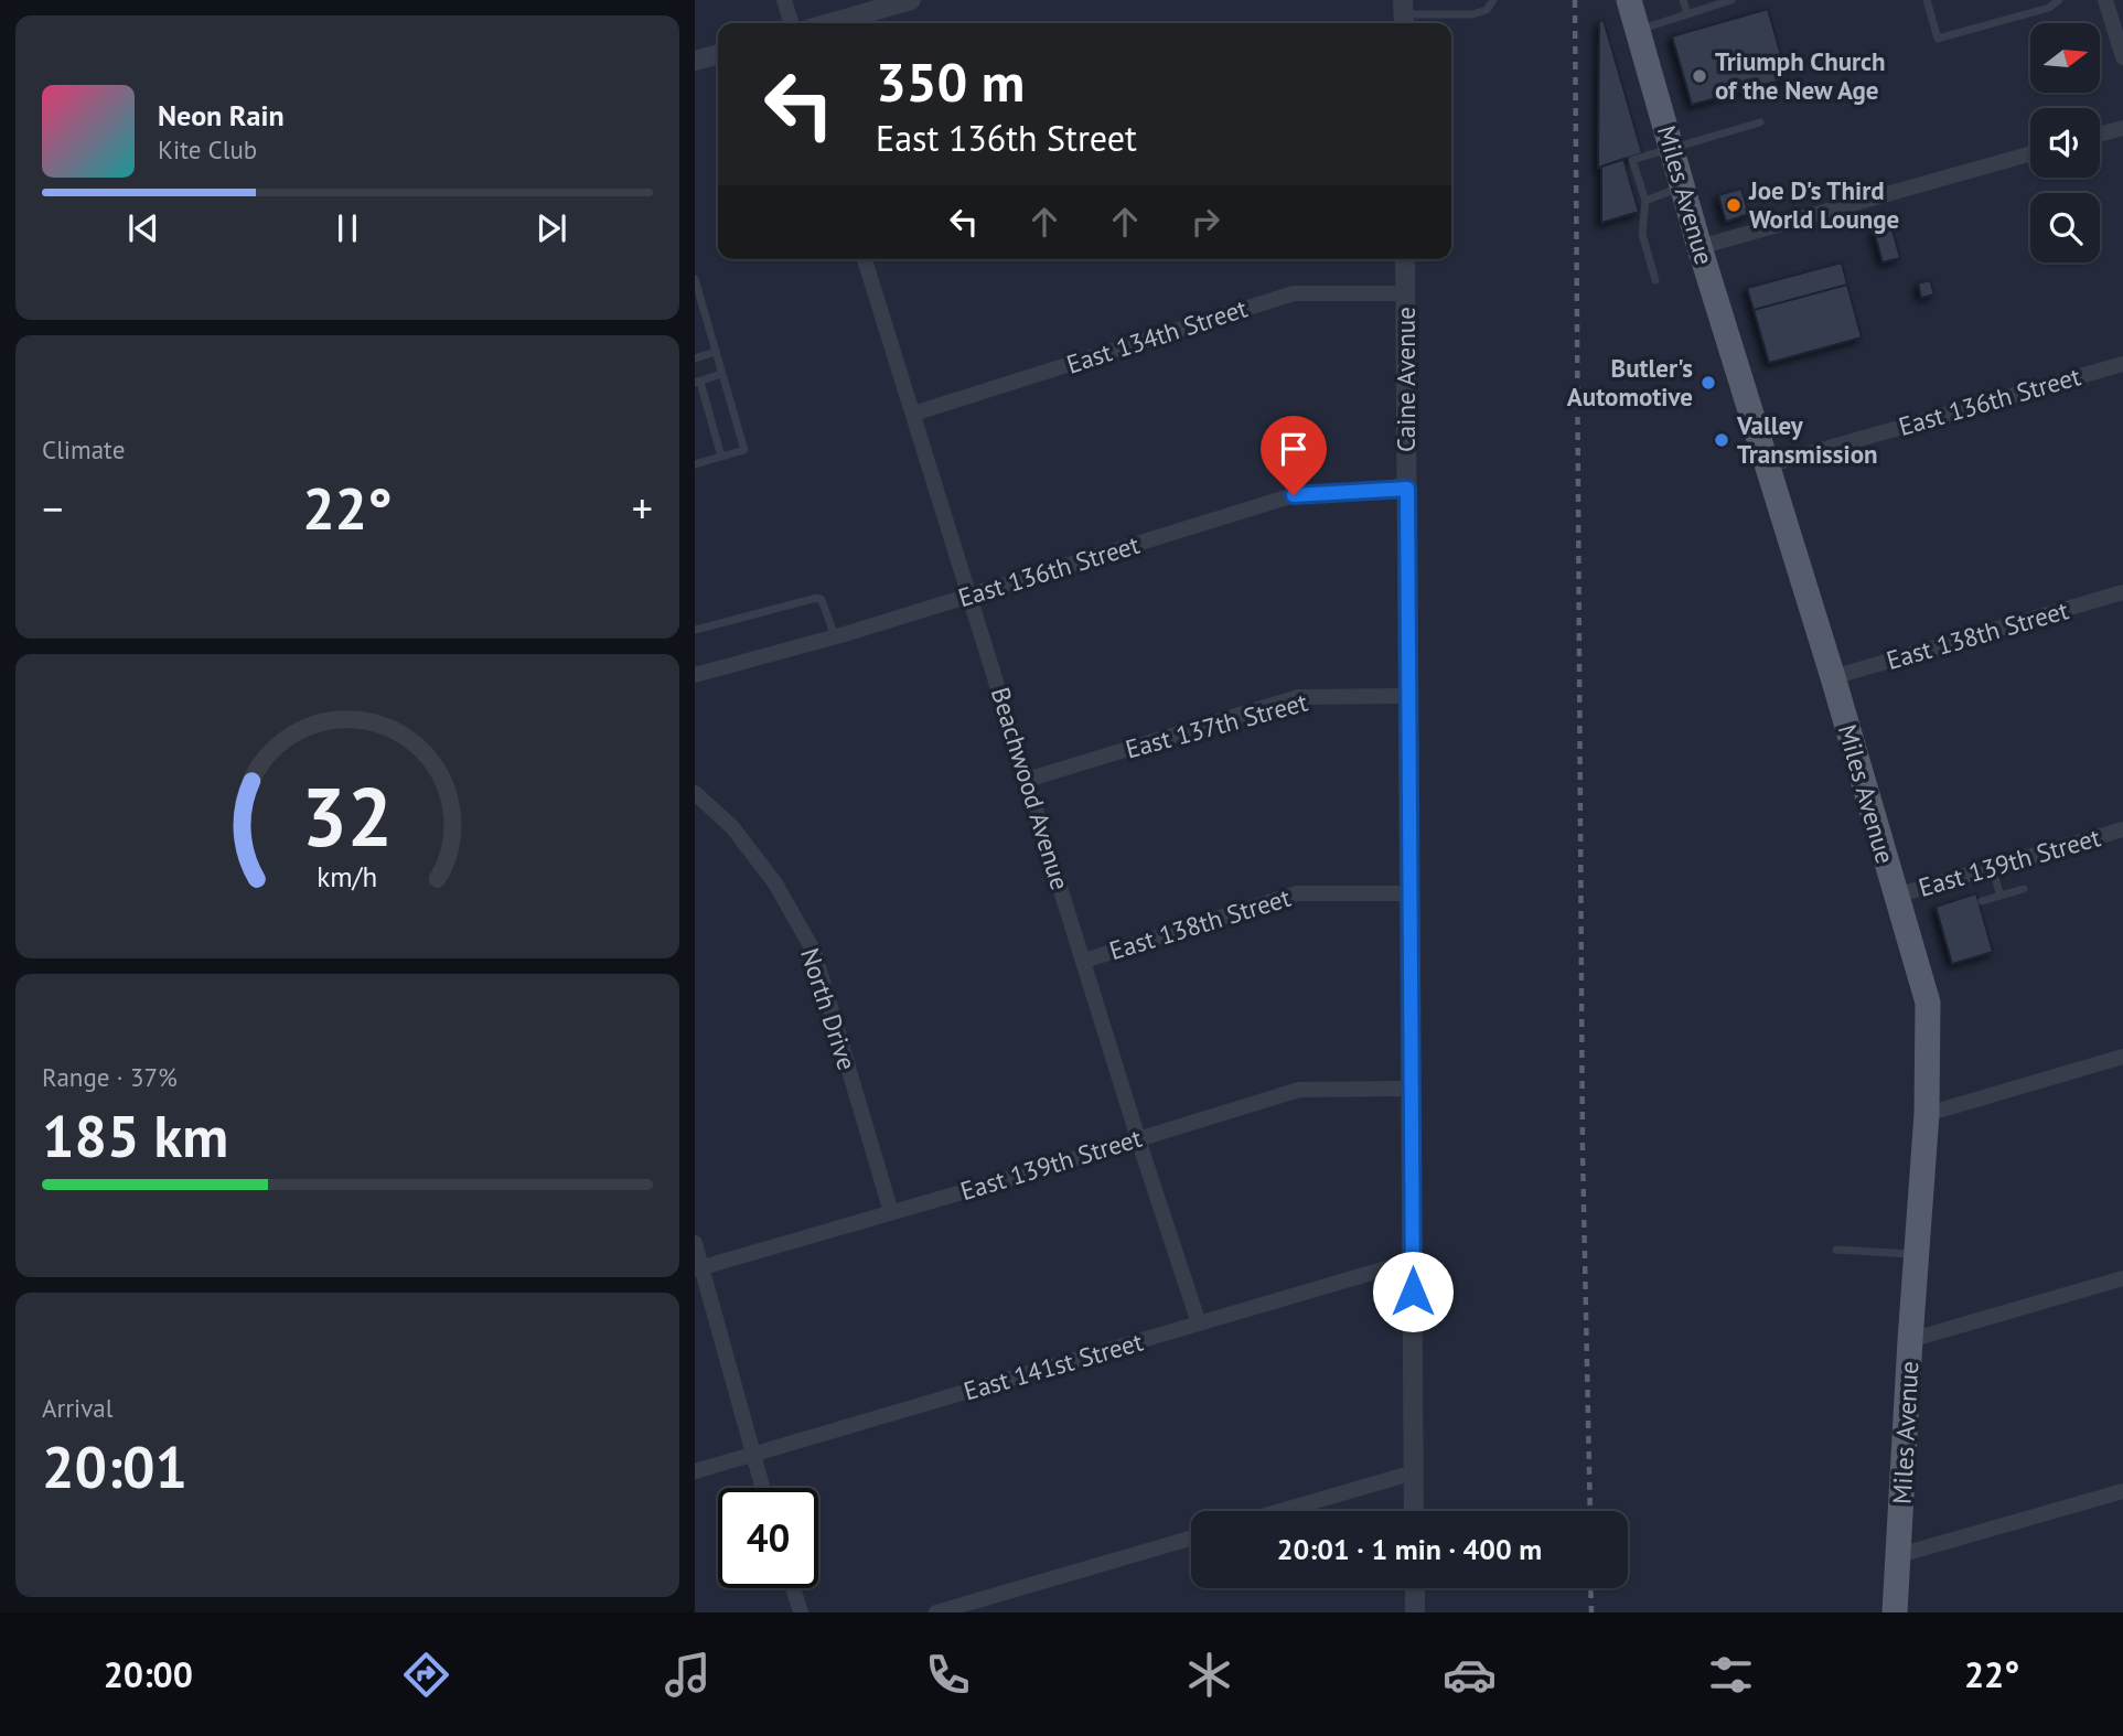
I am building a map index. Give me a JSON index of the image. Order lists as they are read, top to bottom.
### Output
{
  "streets": {
    "main road": ["Miles Avenue"],
    "street": [
      "East 134th Street",
      "Caine Avenue",
      "East 136th Street",
      "East 138th Street",
      "East 137th Street",
      "Beachwood Avenue",
      "East 139th Street",
      "North Drive",
      "East 141st Street"
    ]
  },
  "crossings": [
    ["Miles Avenue", "East 136th Street"],
    ["Miles Avenue", "East 138th Street"],
    ["Miles Avenue", "East 139th Street"],
    ["East 134th Street", "Caine Avenue"],
    ["East 134th Street", "Beachwood Avenue"],
    ["Caine Avenue", "East 136th Street"],
    ["Caine Avenue", "East 138th Street"],
    ["Caine Avenue", "East 137th Street"],
    ["Caine Avenue", "East 139th Street"],
    ["Caine Avenue", "East 141st Street"],
    ["East 136th Street", "Beachwood Avenue"],
    ["East 138th Street", "Beachwood Avenue"],
    ["East 137th Street", "Beachwood Avenue"],
    ["Beachwood Avenue", "East 139th Street"],
    ["Beachwood Avenue", "East 141st Street"],
    ["East 139th Street", "North Drive"]
  ],
  "places": [
    "Triumph Church of the New Age",
    "Joe D's Third World Lounge",
    "Butler's Automotive",
    "Valley Transmission"
  ],
  "north": "right",
  "page": {
    "turn": ["350 m", "East 136th Street"],
    "song": ["Neon Rain", "Kite Club"],
    "tile": [
      "Climate",
      ["Range · 37%", "185 km"],
      ["Arrival", "20:01"]
    ],
    "heat": ["−", "22°", "+"],
    "limit": "40",
    "trip": "20:01 · 1 min · 400 m",
    "tabs": ["20:00", "22°"],
    "gauge": ["32", "km/h"]
  }
}
